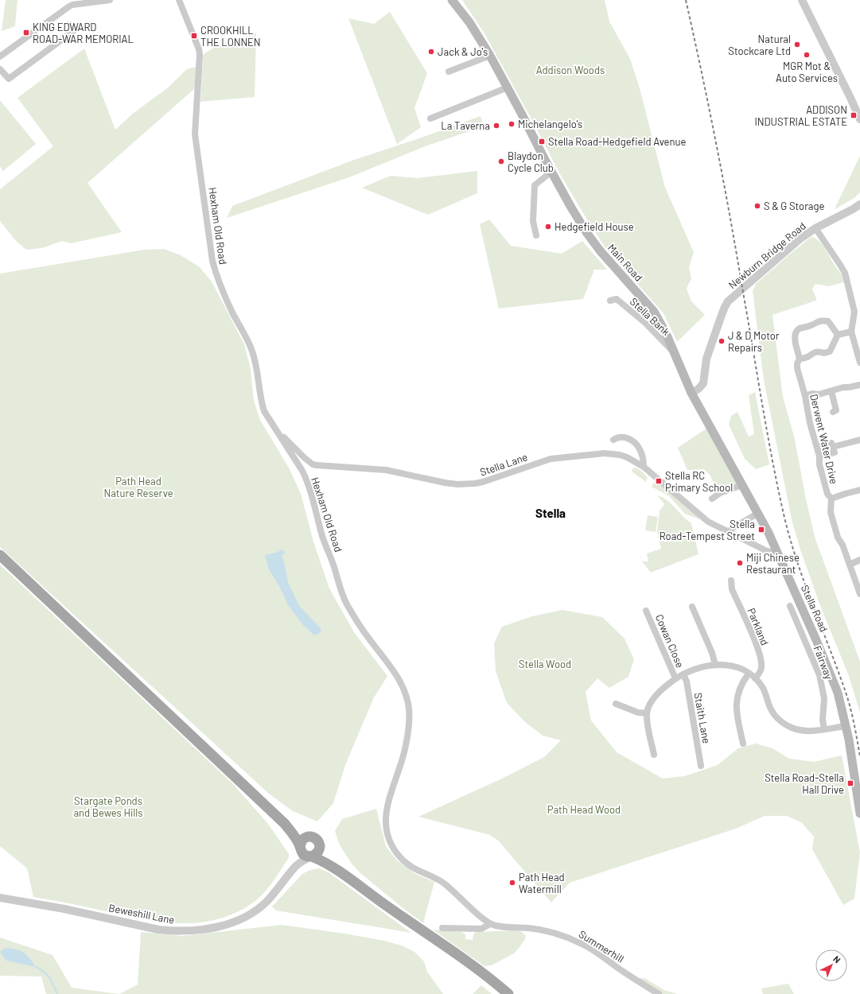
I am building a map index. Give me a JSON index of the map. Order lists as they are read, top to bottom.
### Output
{
  "streets": {
    "main road": ["Main Road", "Stella Road"],
    "street": [
      "Hexham Old Road",
      "Newburn Bridge Road",
      "Stella Bank",
      "Derwent Water Drive",
      "Stella Lane",
      "Parkland",
      "Cowan Close",
      "Fairway",
      "Staith Lane",
      "Beweshill Lane",
      "Summerhill"
    ]
  },
  "crossings": [
    ["Hexham Old Road", "Stella Lane"],
    ["Hexham Old Road", "Summerhill"],
    ["Newburn Bridge Road", "Main Road"],
    ["Newburn Bridge Road", "Stella Road"],
    ["Main Road", "Stella Bank"],
    ["Main Road", "Stella Road"],
    ["Stella Lane", "Stella Road"]
  ],
  "districts": ["Stella"],
  "parks": [
    "Addison Woods",
    "Path Head Nature Reserve",
    "Stella Wood",
    "Stargate Ponds and Bewes Hills",
    "Path Head Wood"
  ],
  "places": {
    "transit": [
      "KING EDWARD ROAD-WAR MEMORIAL",
      "CROOKHILL THE LONNEN",
      "ADDISON INDUSTRIAL ESTATE",
      "Stella Road-Hedgefield Avenue",
      "Stella RC Primary School",
      "Stella Road-Tempest Street",
      "Stella Road-Stella Hall Drive"
    ],
    "other": [
      "Natural Stockcare Ltd",
      "Jack & Jo's",
      "MGR Mot & Auto Services",
      "Michelangelo's",
      "La Taverna",
      "Blaydon Cycle Club",
      "S & G Storage",
      "Hedgefield House",
      "J & D Motor Repairs",
      "Miji Chinese Restaurant",
      "Path Head Watermill"
    ]
  },
  "north": "top right"
}
